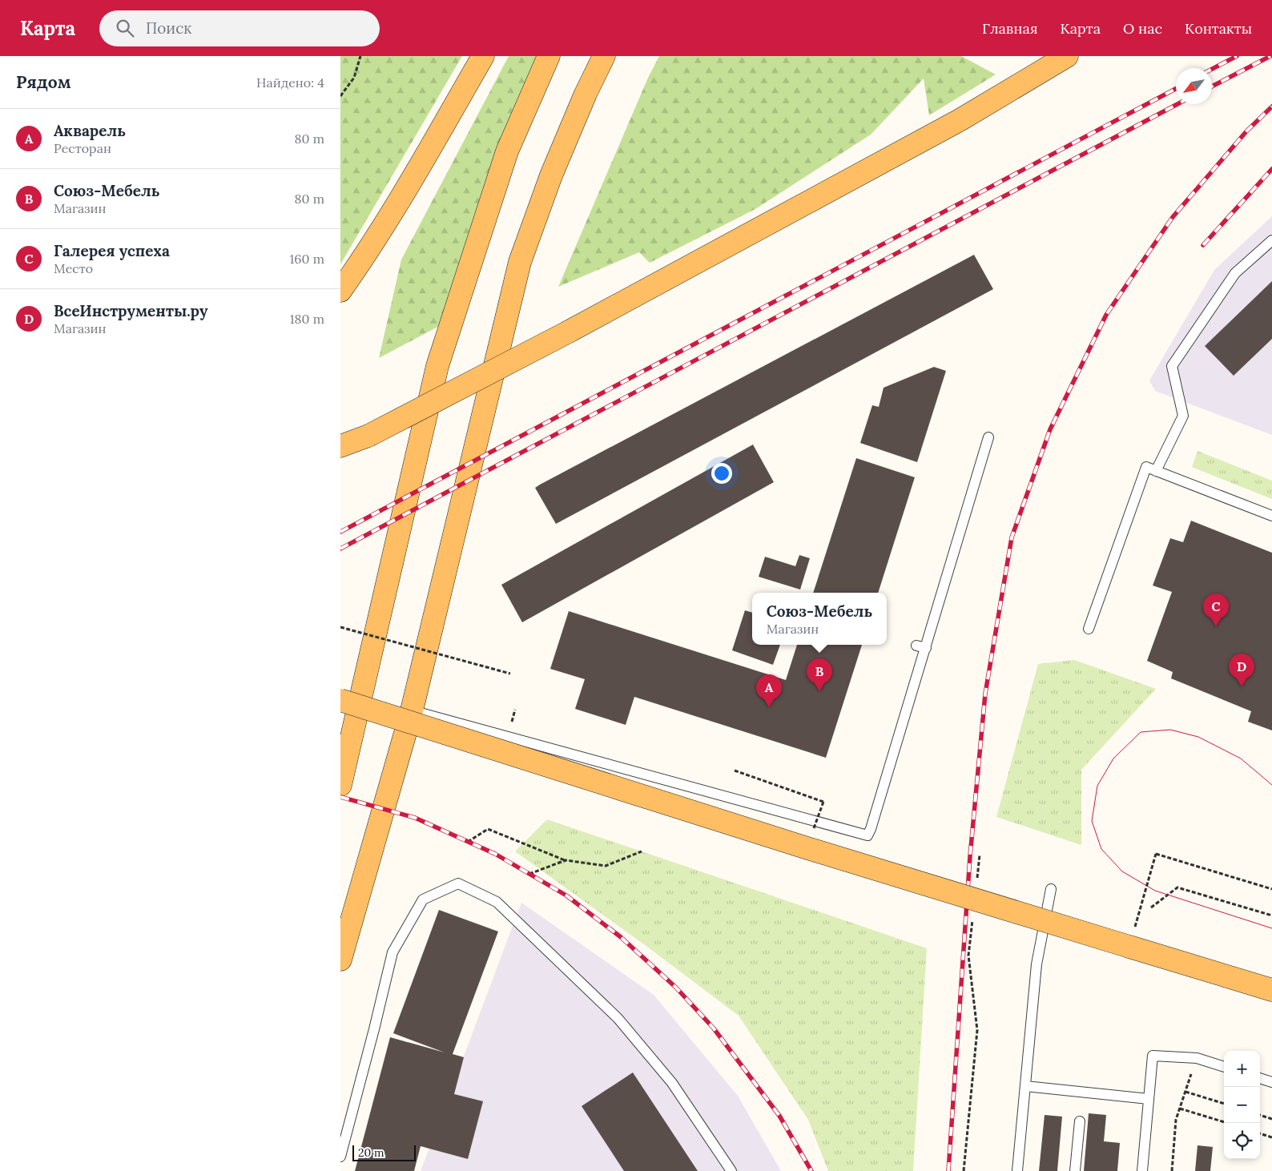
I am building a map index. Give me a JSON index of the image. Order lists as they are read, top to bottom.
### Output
{
  "scale_bar": "20 m",
  "north": "bottom left",
  "page": {
    "header": "Карта",
    "search": "Поиск",
    "nav": [
      "Главная",
      "Карта",
      "О нас",
      "Контакты"
    ],
    "heading": ["Рядом", "Найдено: 4"],
    "list": [
      {
        "mark": "A",
        "name": "Акварель",
        "note": "Ресторан",
        "value": "80 m"
      },
      {
        "mark": "B",
        "name": "Союз-Мебель",
        "note": "Магазин",
        "value": "80 m"
      },
      {
        "mark": "C",
        "name": "Галерея успеха",
        "note": "Место",
        "value": "160 m"
      },
      {
        "mark": "D",
        "name": "ВсеИнструменты.ру",
        "note": "Магазин",
        "value": "180 m"
      }
    ],
    "popup": ["Союз-Мебель", "Магазин"],
    "pins": [
      "C",
      "D",
      "B",
      "A"
    ],
    "map_buttons": ["+", "−"],
    "scale": "20 m"
  }
}
